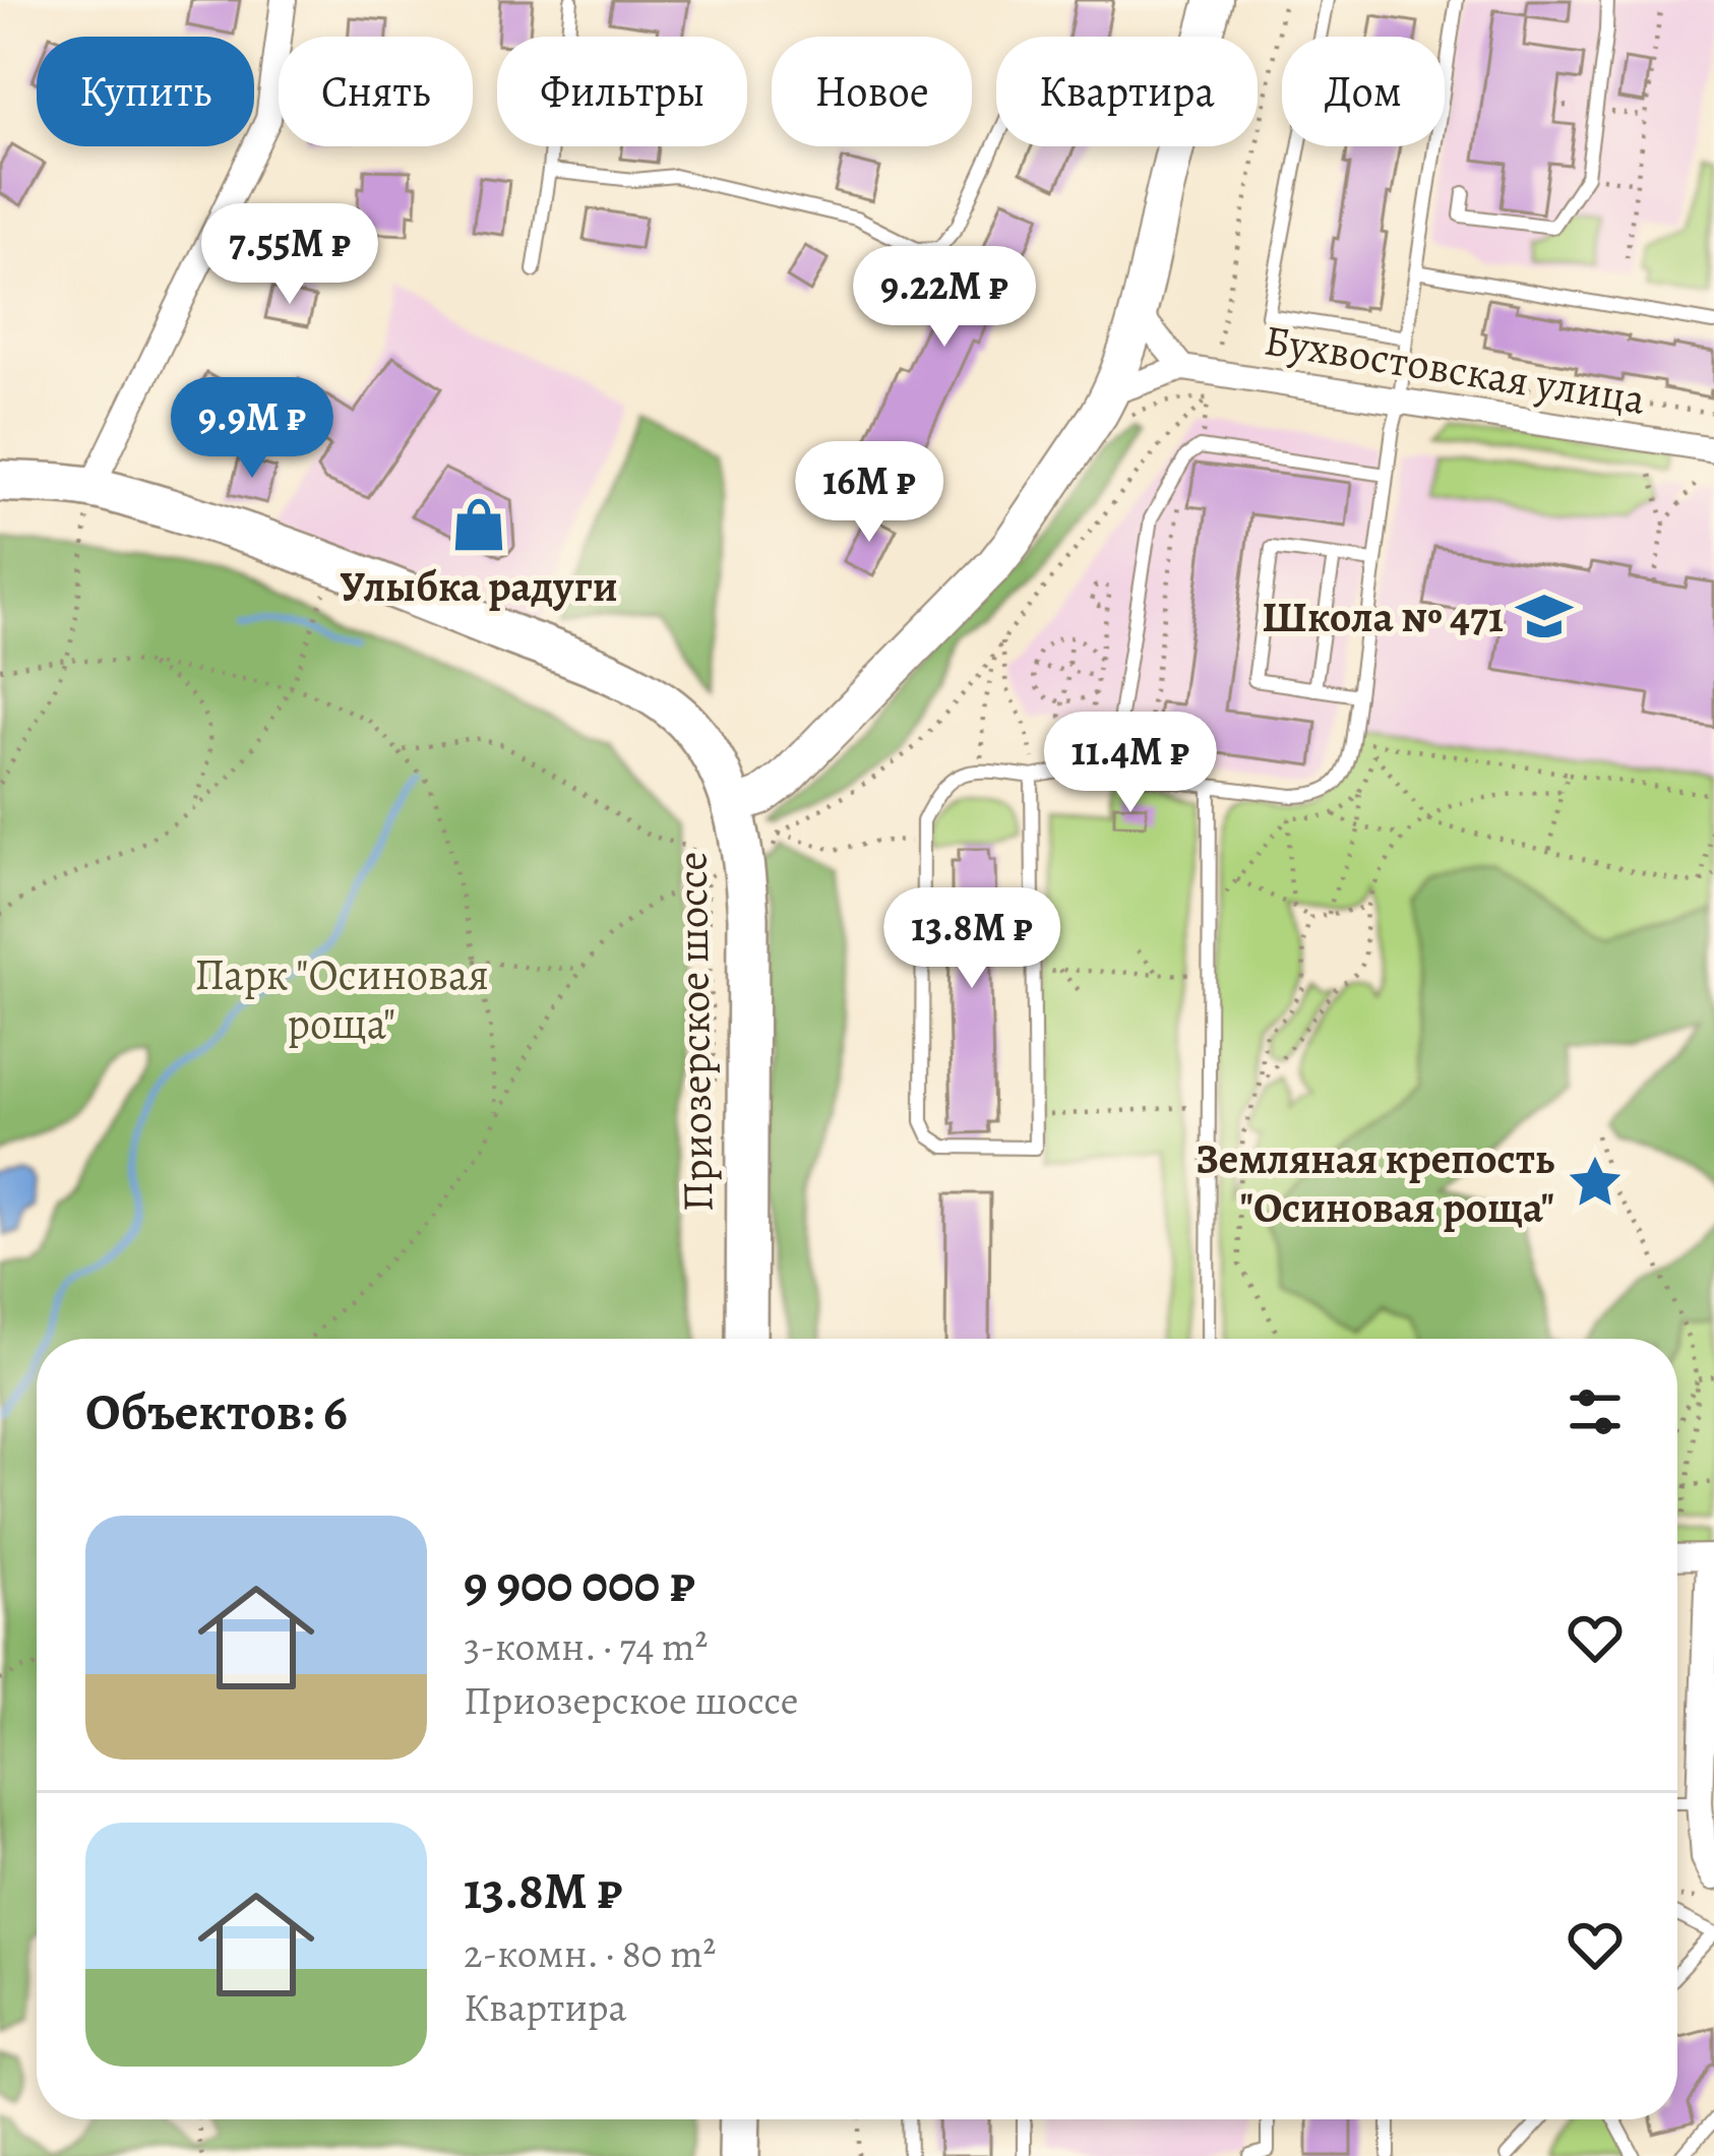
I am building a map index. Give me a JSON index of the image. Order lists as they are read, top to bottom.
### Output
{
  "streets": {
    "main road": ["Приозерское шоссе"],
    "street": ["Бухвостовская улица"]
  },
  "parks": ["Парк \"Осиновая роща\""],
  "places": {
    "shop": ["Улыбка радуги"],
    "school or university": ["Школа № 471"],
    "place": ["Земляная крепость \"Осиновая роща\""]
  },
  "page": {
    "chip": [
      "Купить",
      "Снять",
      "Фильтры",
      "Новое",
      "Квартира",
      "Дом"
    ],
    "price": [
      "7.55M ₽",
      "9.22M ₽",
      "9.9M ₽",
      "16M ₽",
      "11.4M ₽",
      "13.8M ₽"
    ],
    "heading": "Объектов: 6",
    "list": [
      {
        "name": "9 900 000 ₽",
        "note": "3-комн. · 74 m² · Приозерское шоссе"
      },
      {
        "name": "13.8M ₽",
        "note": "2-комн. · 80 m² · Квартира"
      }
    ]
  }
}
